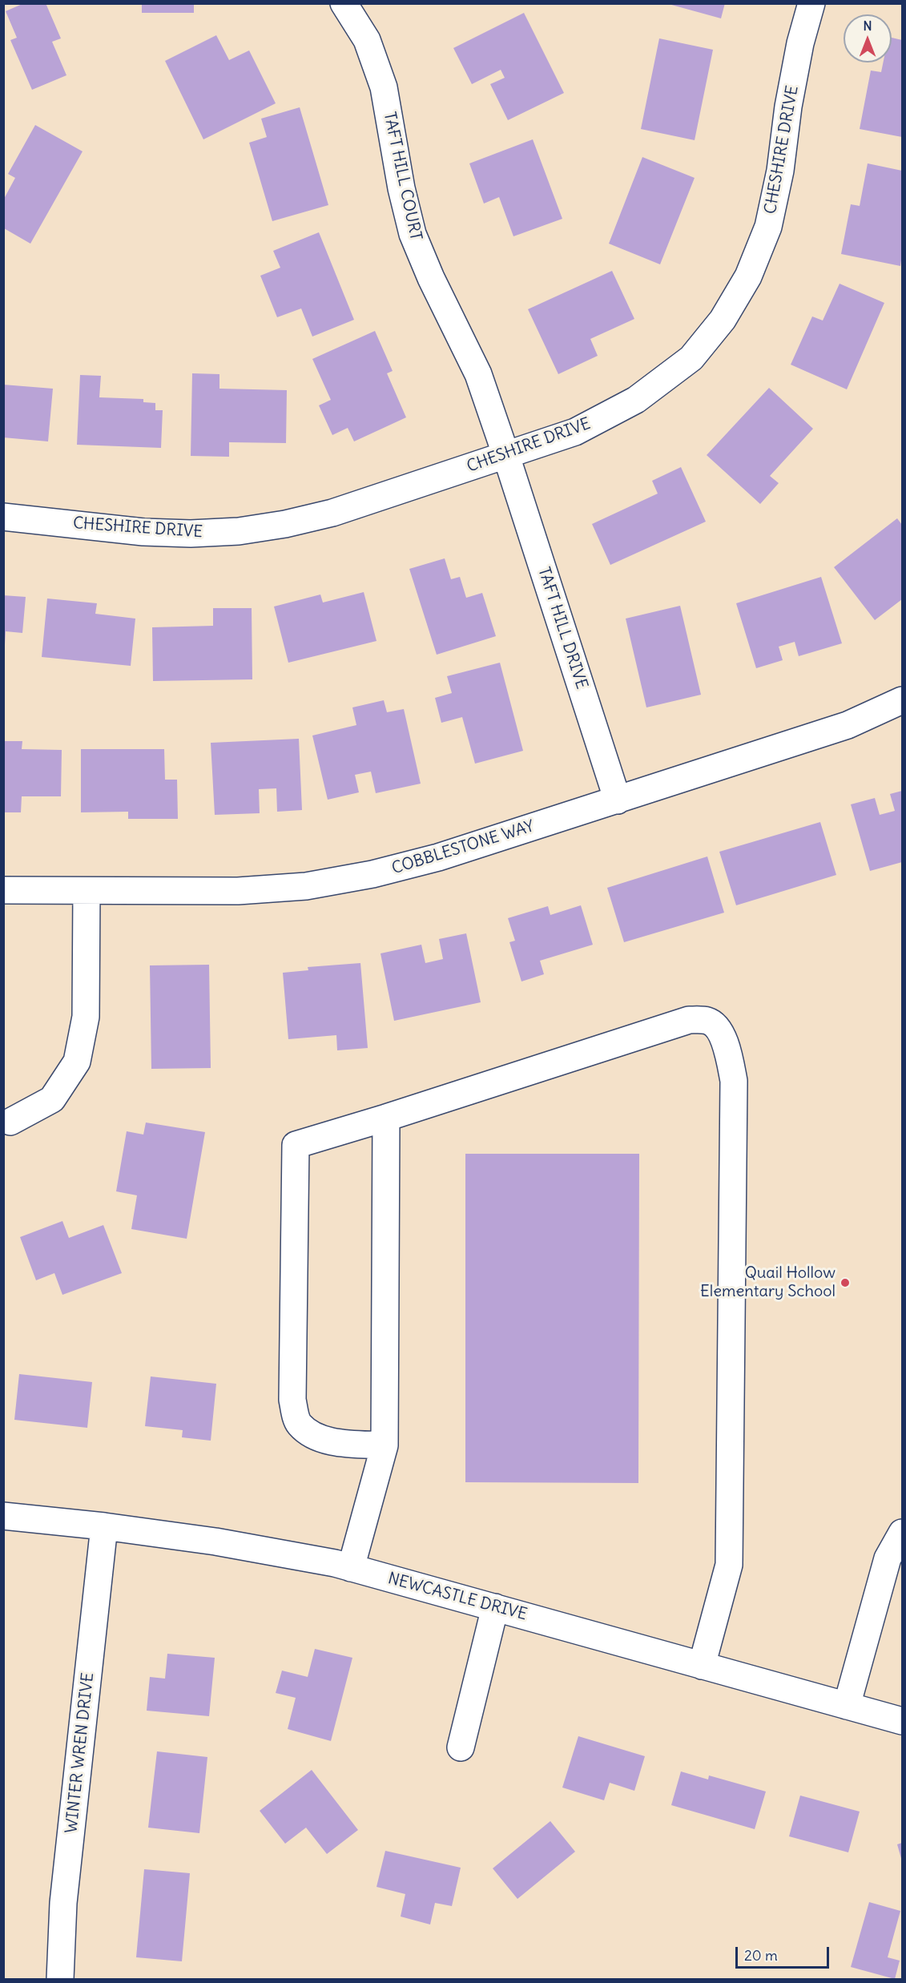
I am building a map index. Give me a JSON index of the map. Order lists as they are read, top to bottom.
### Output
{
  "streets": {
    "street": [
      "CHESHIRE DRIVE",
      "TAFT HILL COURT",
      "TAFT HILL DRIVE",
      "COBBLESTONE WAY",
      "NEWCASTLE DRIVE",
      "WINTER WREN DRIVE"
    ]
  },
  "crossings": [
    ["CHESHIRE DRIVE", "TAFT HILL COURT"],
    ["CHESHIRE DRIVE", "TAFT HILL DRIVE"],
    ["TAFT HILL COURT", "TAFT HILL DRIVE"],
    ["TAFT HILL DRIVE", "COBBLESTONE WAY"],
    ["NEWCASTLE DRIVE", "WINTER WREN DRIVE"]
  ],
  "places": ["Quail Hollow Elementary School"],
  "scale_bar": "20 m",
  "north": "top"
}
